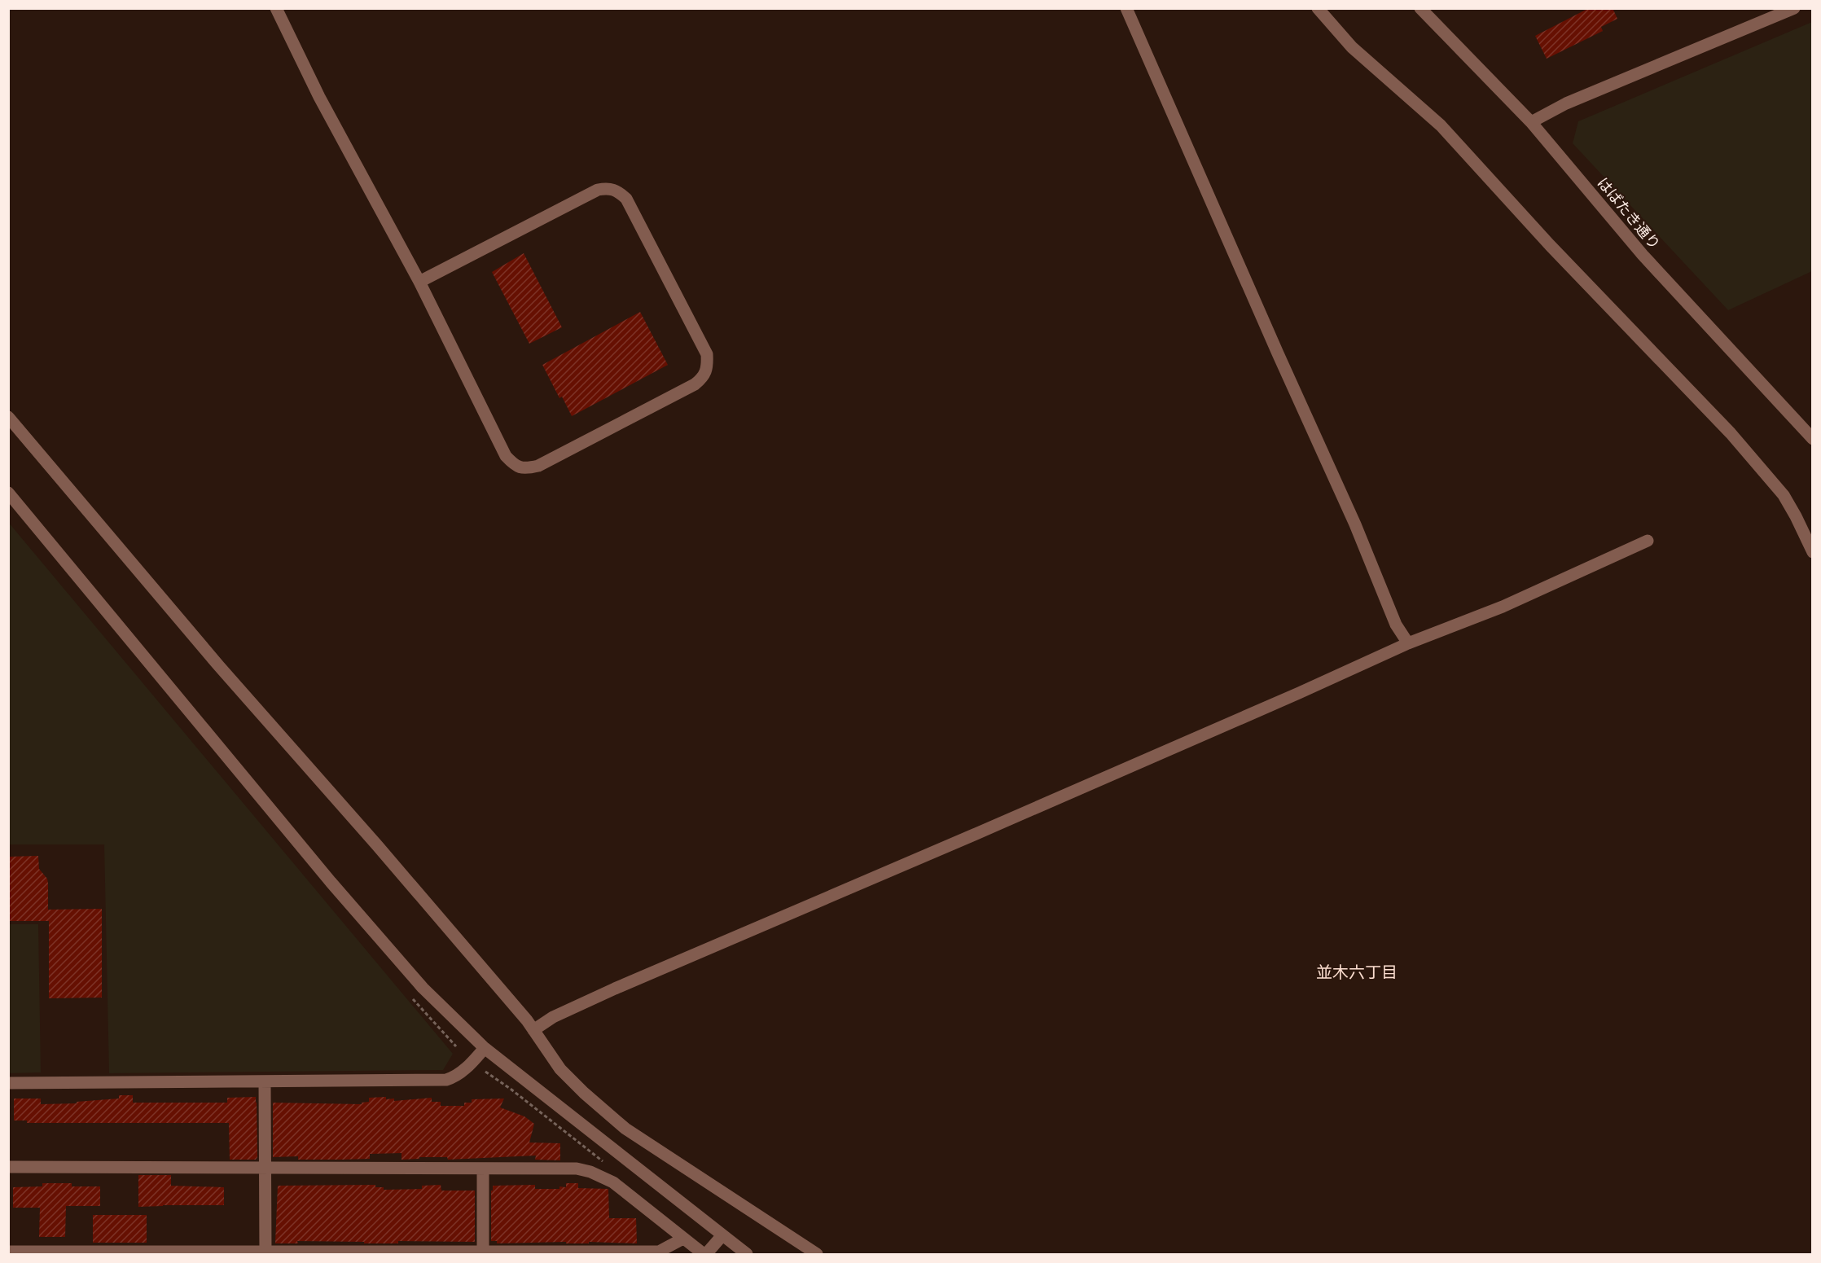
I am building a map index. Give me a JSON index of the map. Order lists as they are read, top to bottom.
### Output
{
  "streets": {
    "street": ["はばたき通り"]
  },
  "districts": ["並木六丁目"]
}
